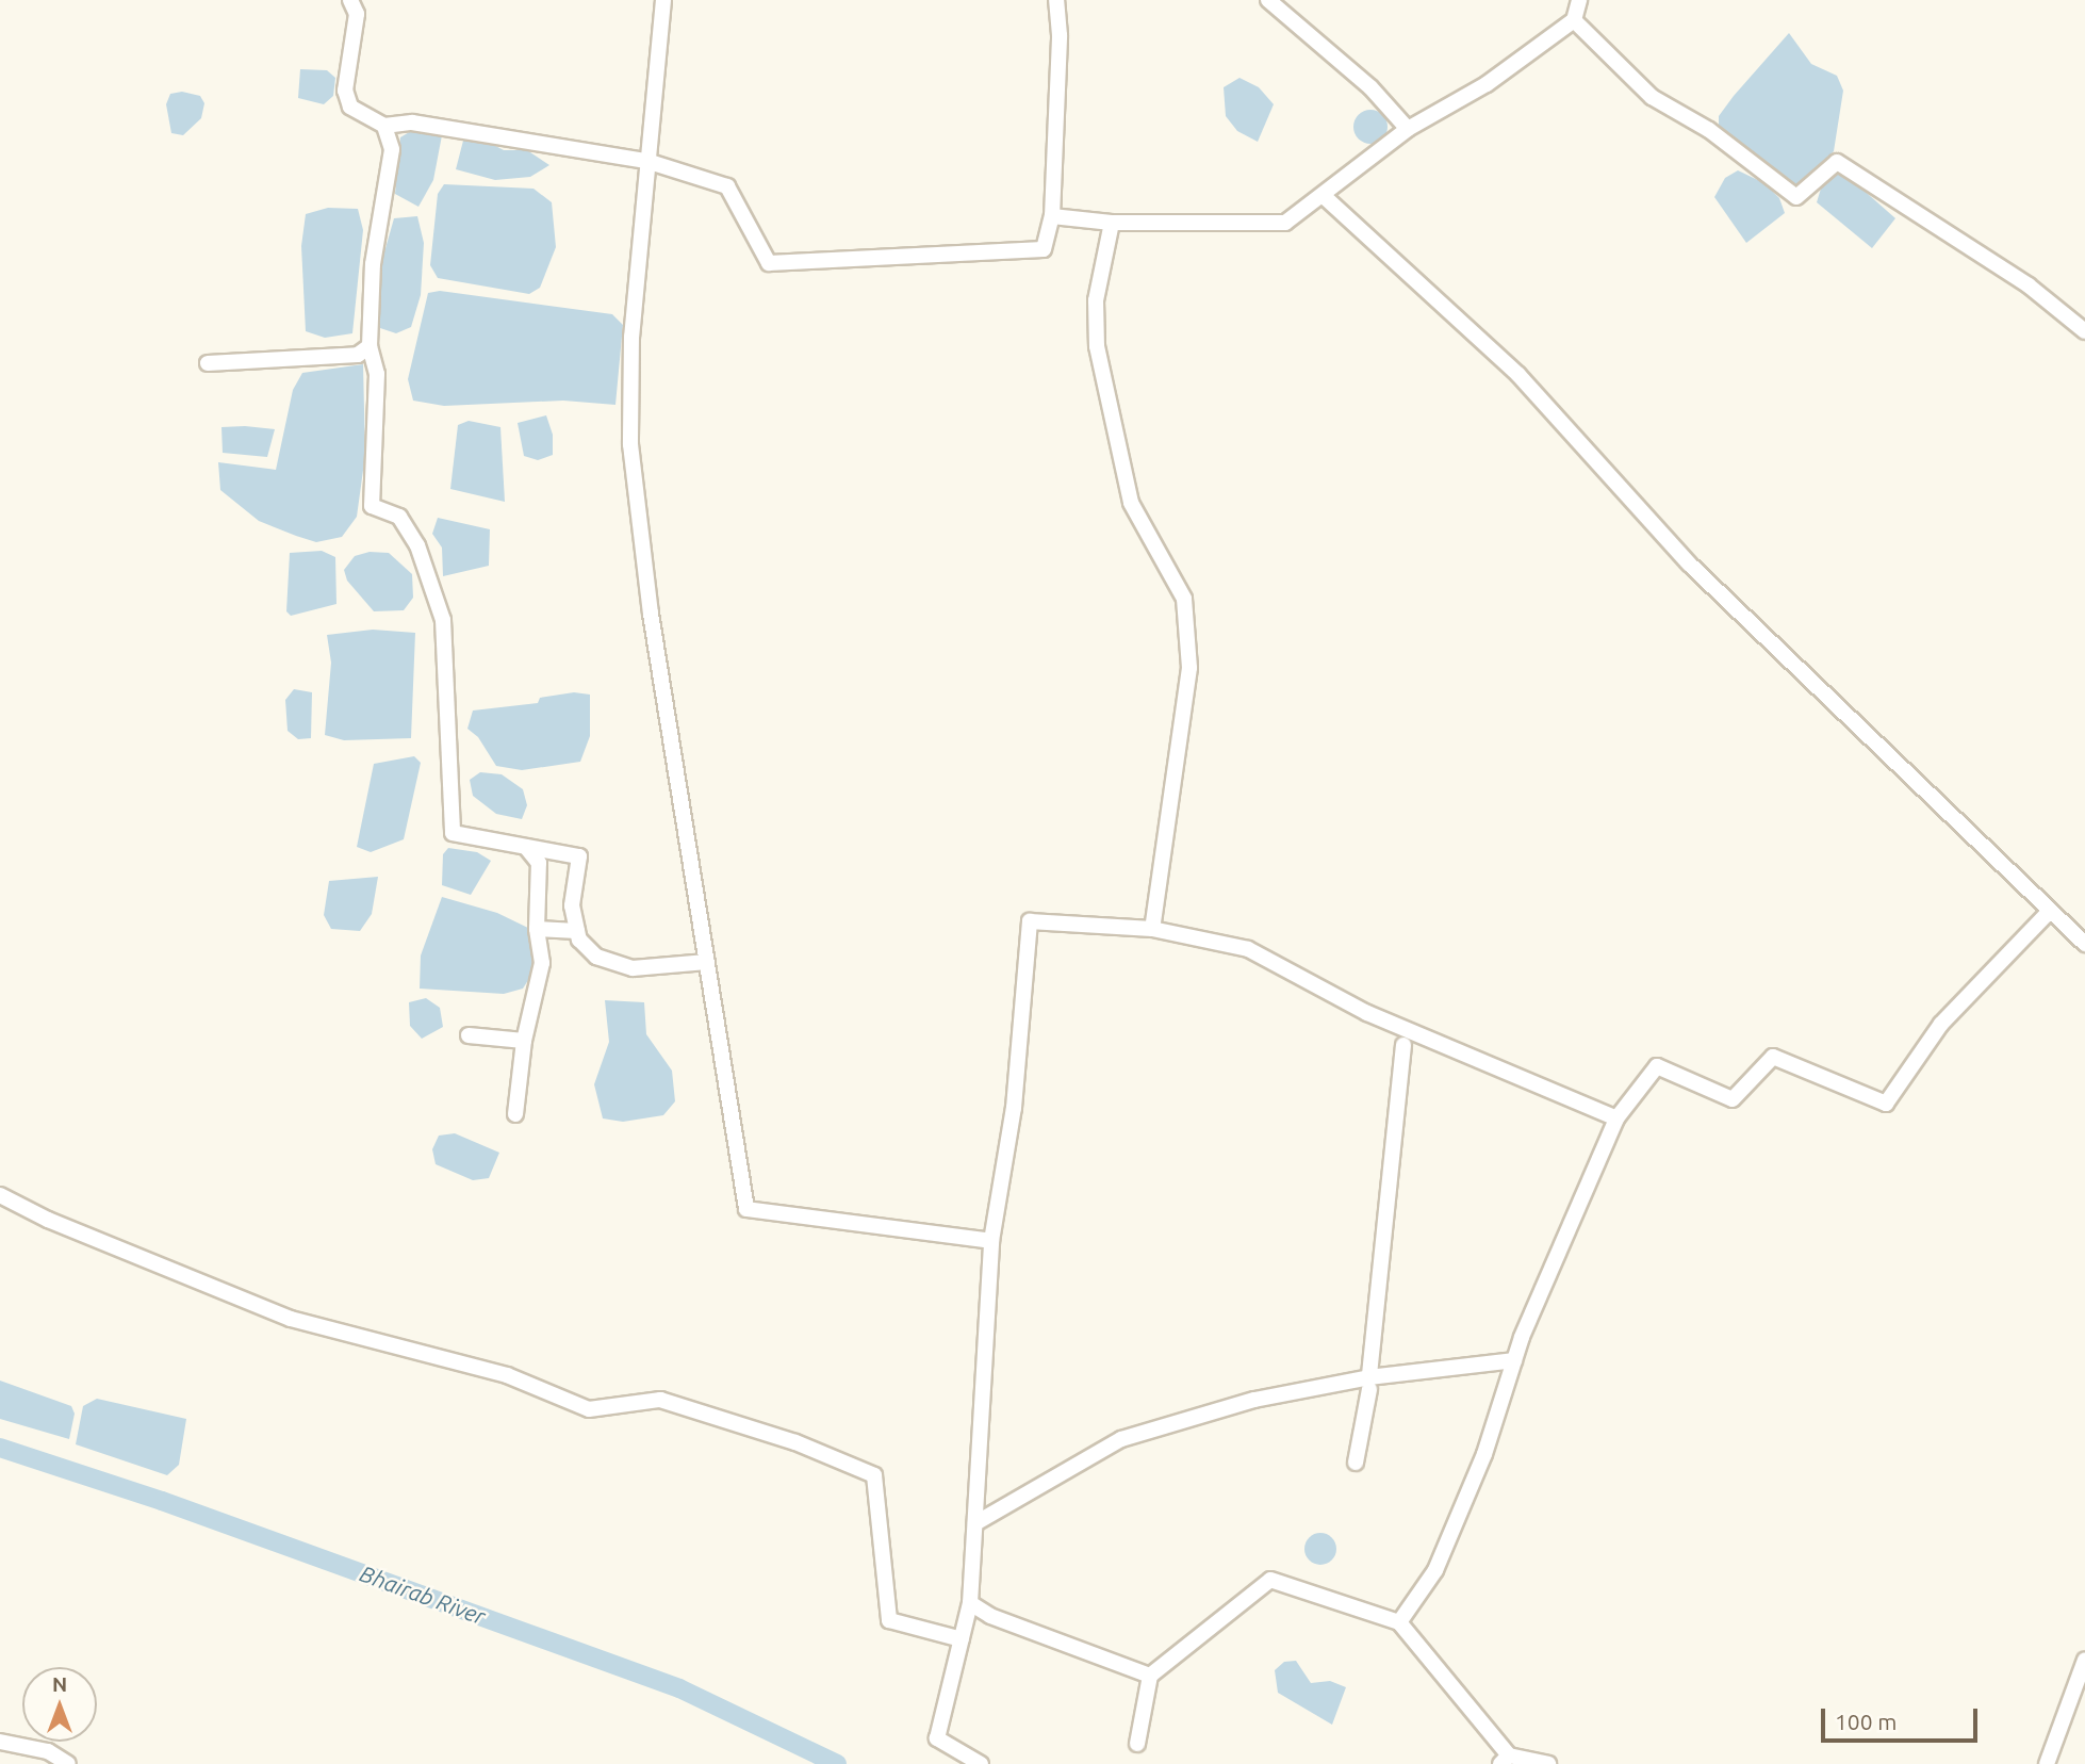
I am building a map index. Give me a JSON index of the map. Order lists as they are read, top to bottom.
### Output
{
  "water": ["Bhairab River"],
  "scale_bar": "100 m",
  "north": "top"
}
